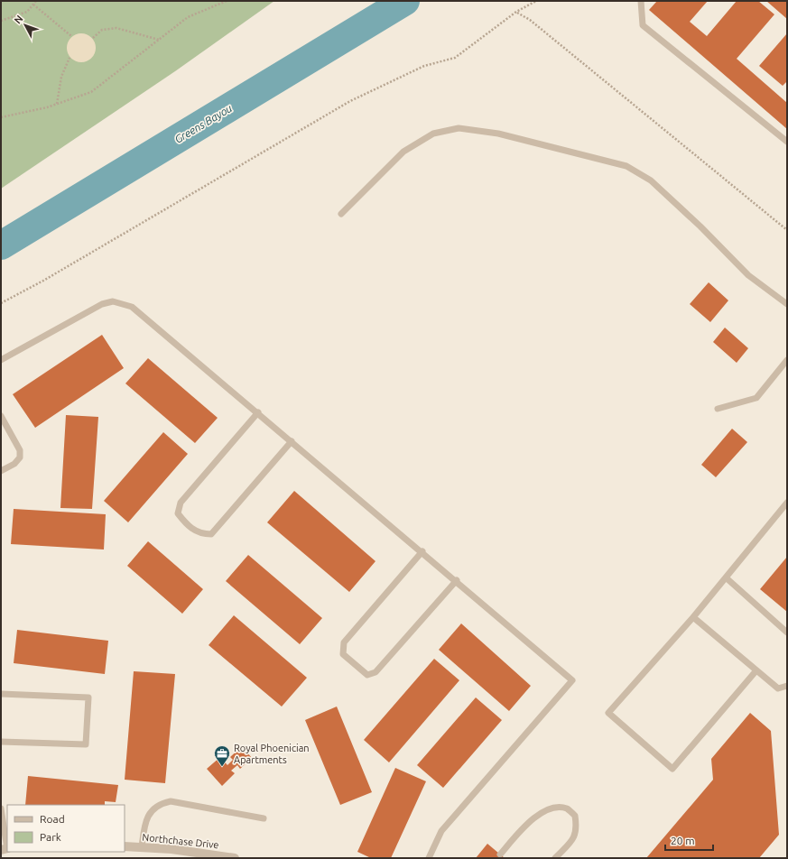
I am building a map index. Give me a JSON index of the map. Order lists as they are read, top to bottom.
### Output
{
  "streets": {
    "street": ["Northchase Drive"]
  },
  "water": ["Greens Bayou"],
  "places": {
    "office": ["Royal Phoenician Apartments"]
  },
  "legend": ["Road", "Park"],
  "scale_bar": "20 m",
  "north": "top left"
}
